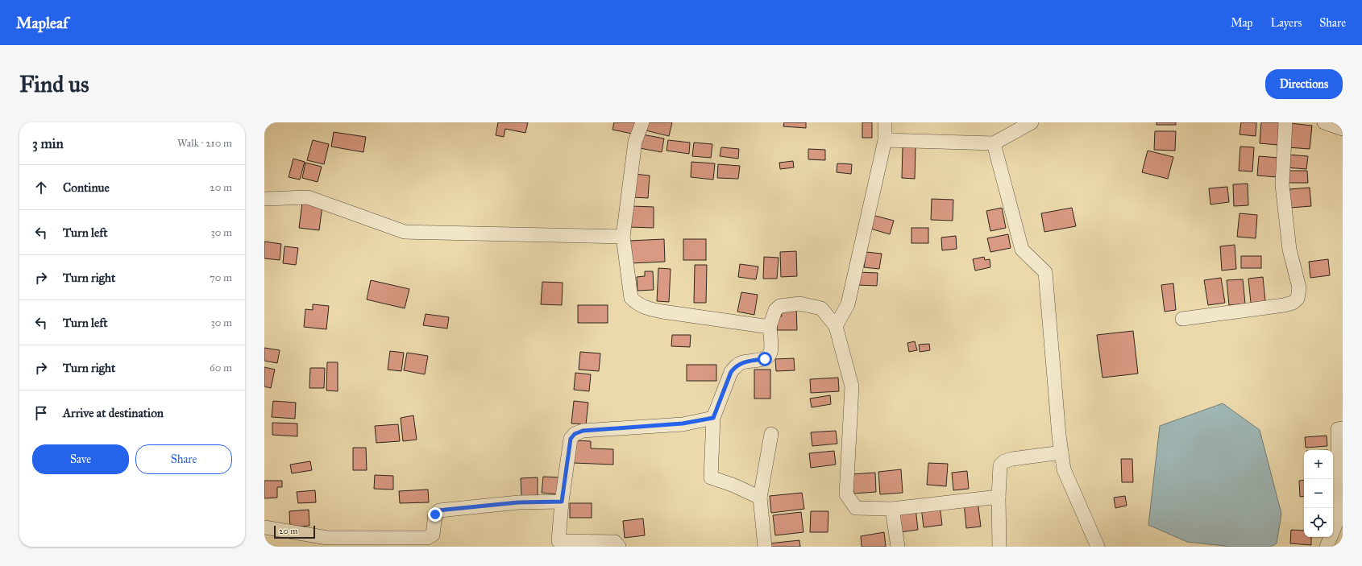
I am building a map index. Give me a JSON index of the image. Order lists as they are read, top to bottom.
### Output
{
  "scale_bar": "20 m",
  "page": {
    "header": "Mapleaf",
    "nav": ["Map", "Layers", "Share"],
    "buttons": [
      "Directions",
      ["Save", "Share"]
    ],
    "title": "Find us",
    "heading": ["3 min", "Walk · 210 m"],
    "list": [
      ["Continue", "20 m"],
      ["Turn left", "30 m"],
      ["Turn right", "70 m"],
      ["Turn left", "30 m"],
      ["Turn right", "60 m"],
      "Arrive at destination"
    ],
    "map_buttons": ["+", "−"],
    "scale": "20 m"
  }
}
